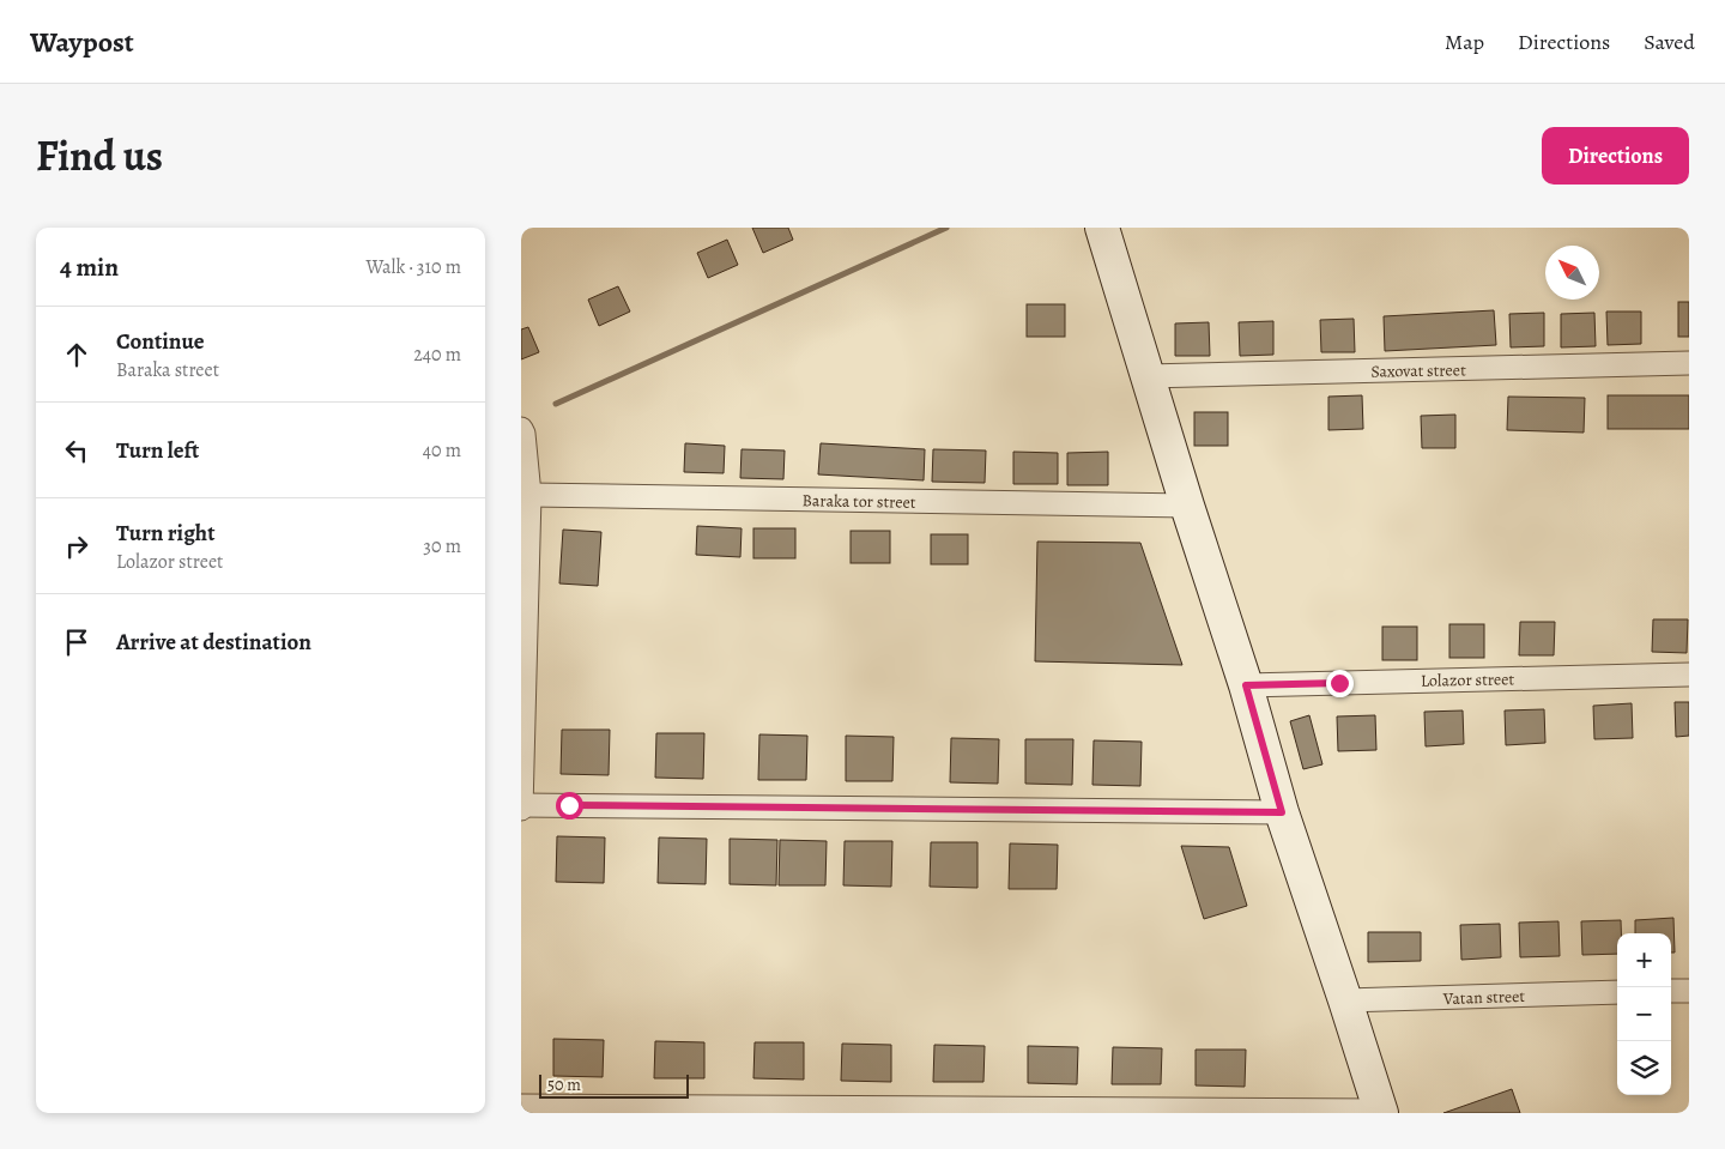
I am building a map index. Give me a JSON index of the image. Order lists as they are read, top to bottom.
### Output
{
  "streets": {
    "street": [
      "Saxovat street",
      "Baraka tor street",
      "Lolazor street",
      "Vatan street"
    ]
  },
  "scale_bar": "50 m",
  "north": "top left",
  "page": {
    "header": "Waypost",
    "nav": ["Map", "Directions", "Saved"],
    "title": "Find us",
    "buttons": "Directions",
    "heading": ["4 min", "Walk · 310 m"],
    "list": [
      ["Continue", "Baraka street", "240 m"],
      ["Turn left", "40 m"],
      ["Turn right", "Lolazor street", "30 m"],
      "Arrive at destination"
    ],
    "map_buttons": ["+", "−"],
    "scale": "50 m"
  }
}
